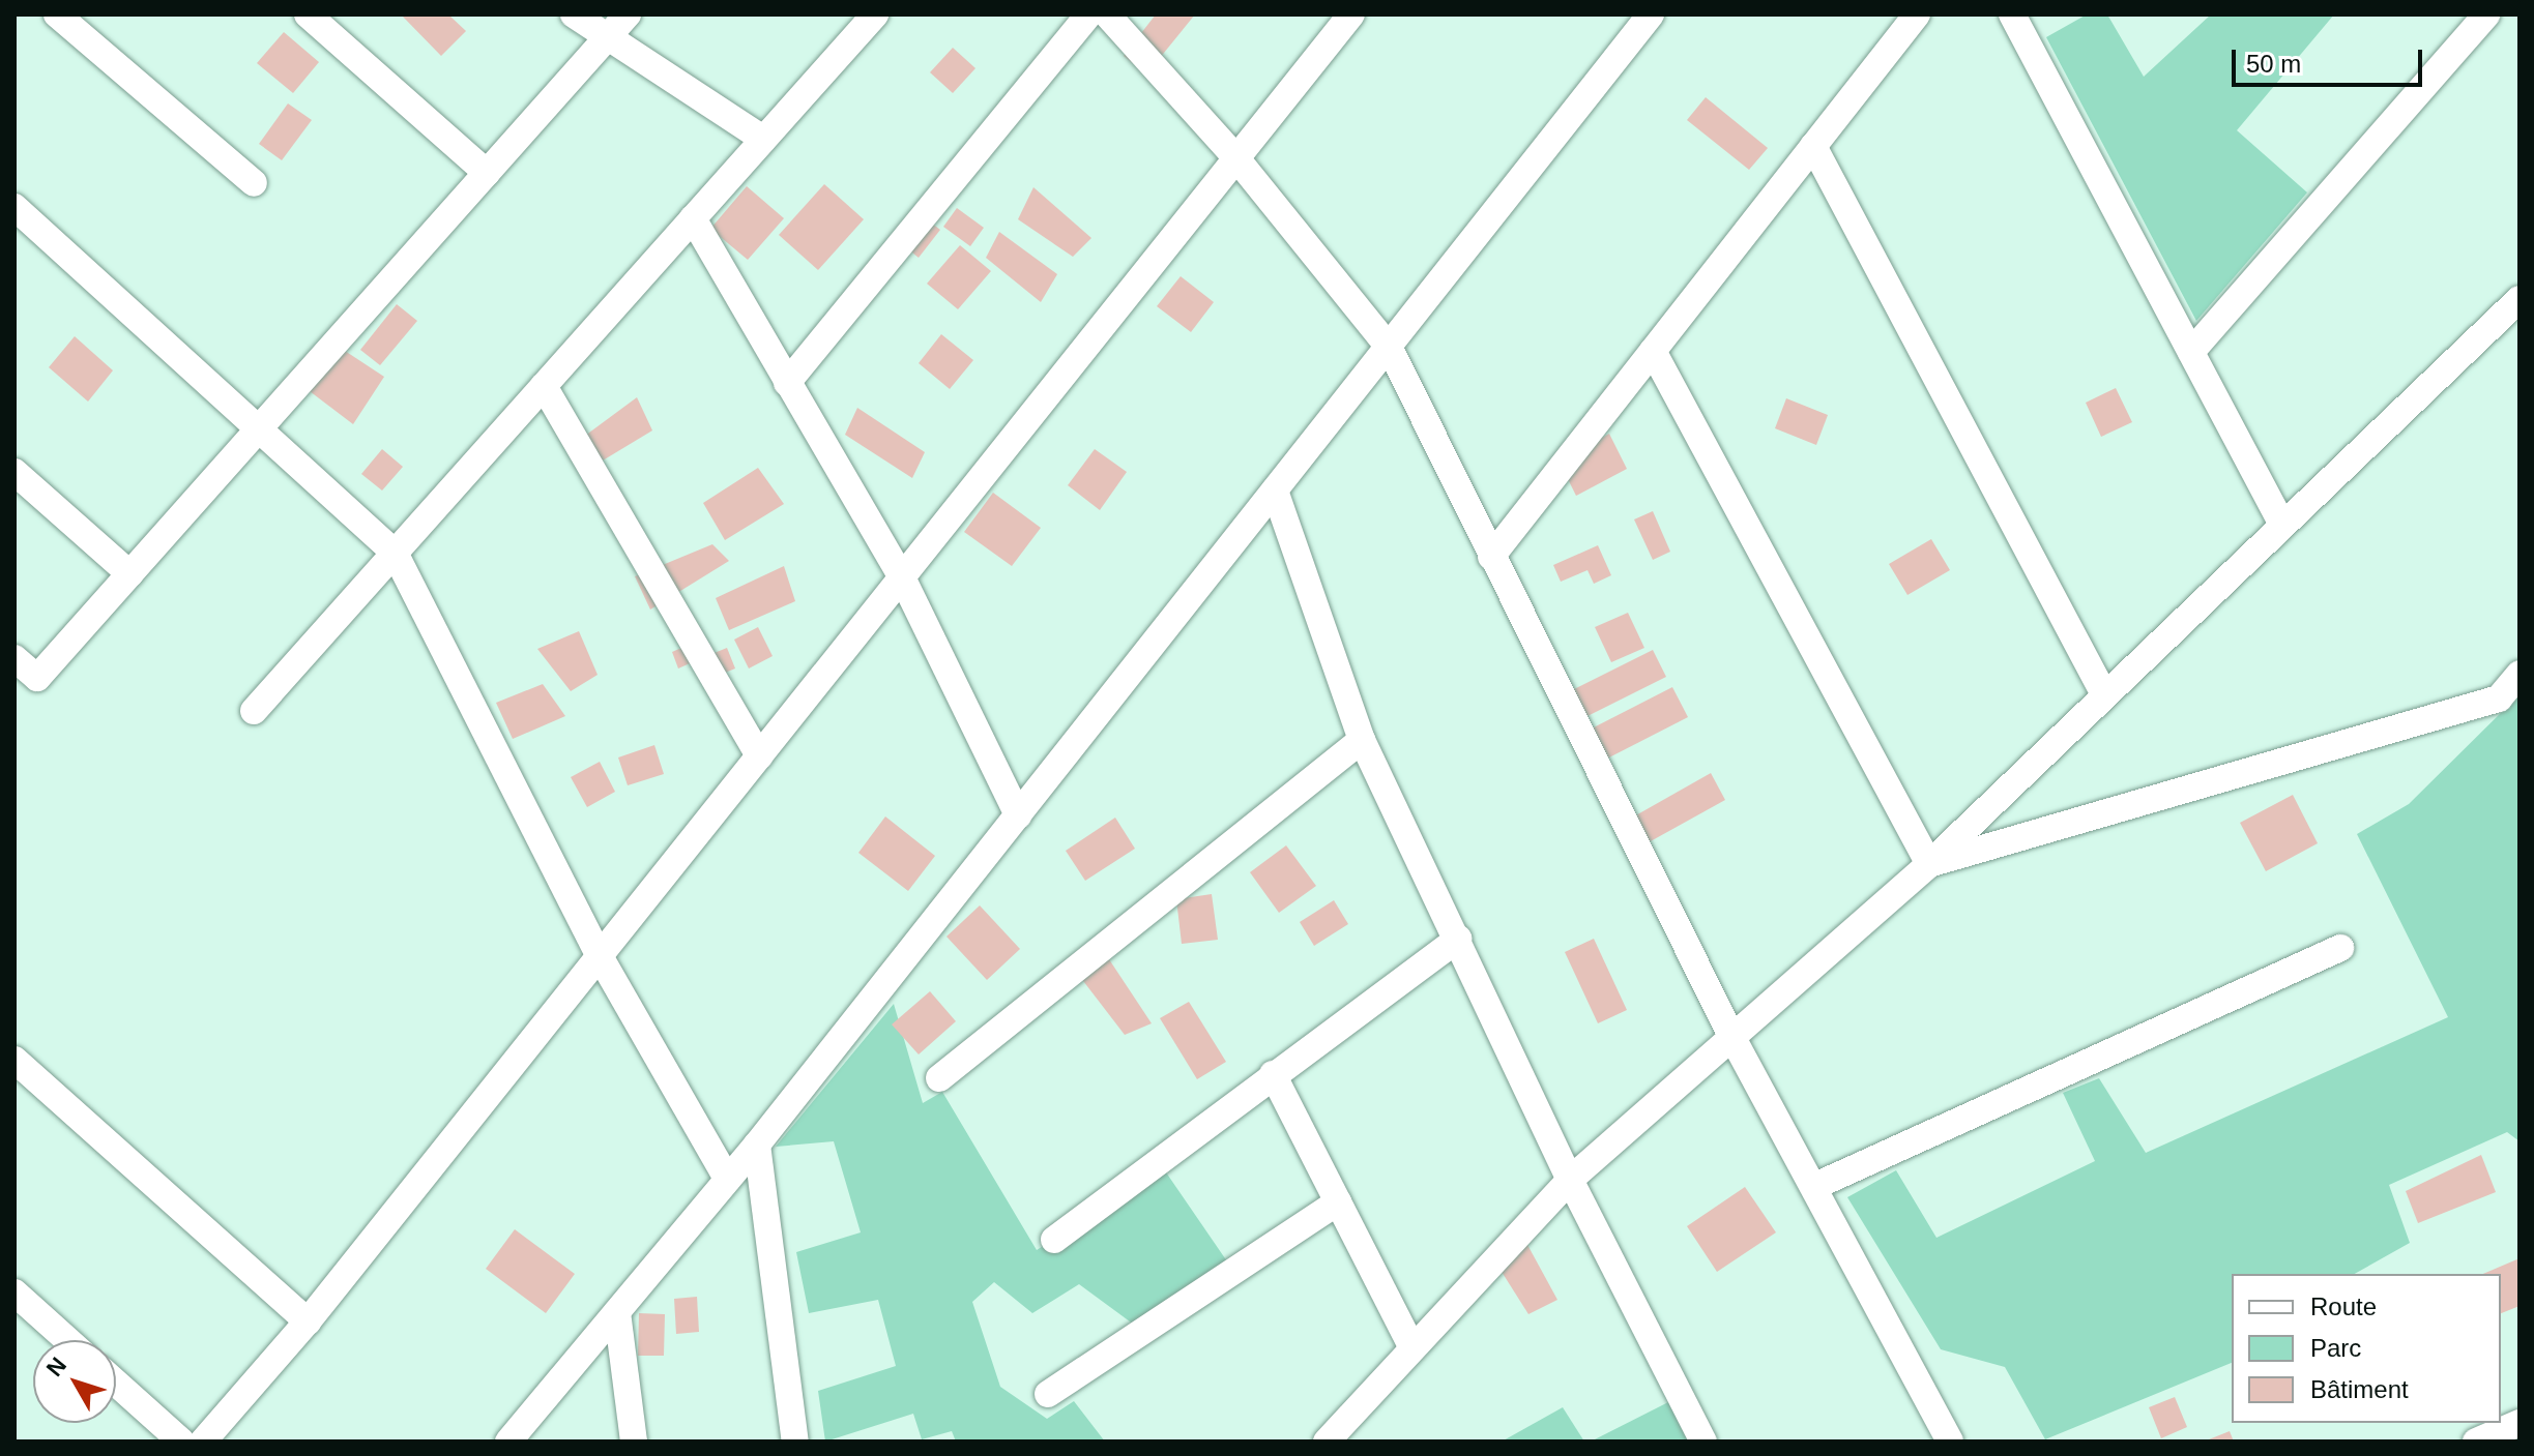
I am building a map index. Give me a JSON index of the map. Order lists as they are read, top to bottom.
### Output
{
  "legend": ["Route", "Parc", "Bâtiment"],
  "scale_bar": "50 m",
  "north": "top left"
}
